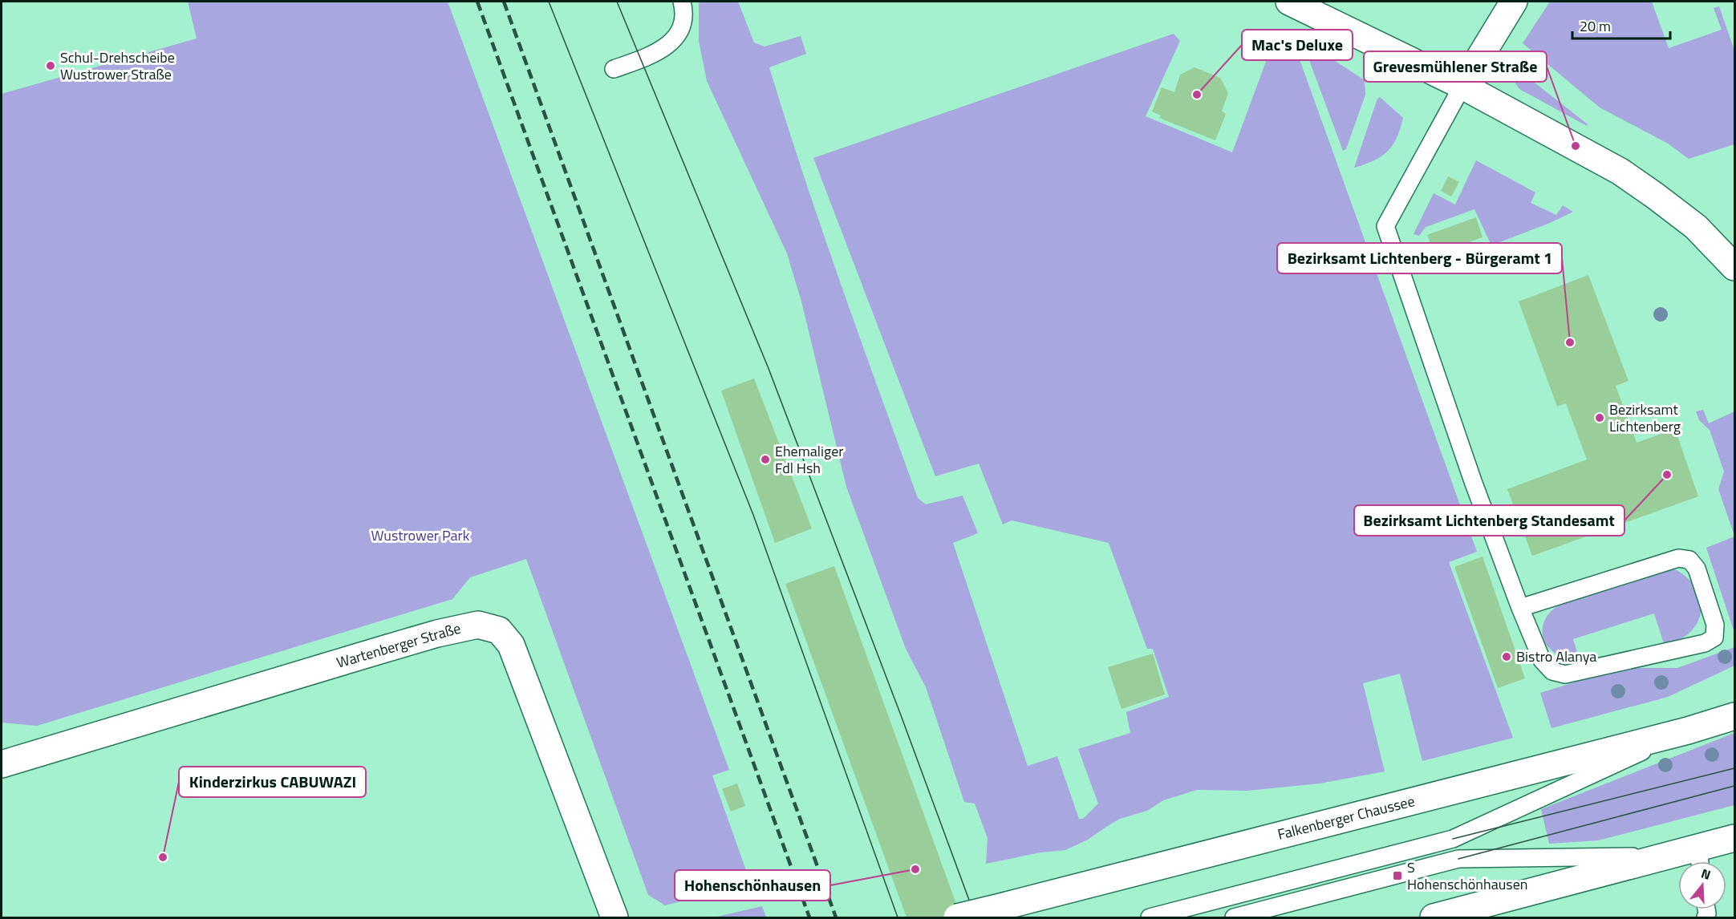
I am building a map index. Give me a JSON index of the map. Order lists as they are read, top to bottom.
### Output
{
  "streets": {
    "street": ["Wartenberger Straße", "Falkenberger Chaussee"]
  },
  "parks": ["Wustrower Park"],
  "places": {
    "other": [
      "Schul-Drehscheibe Wustrower Straße",
      "Mac's Deluxe",
      "Grevesmühlener Straße",
      "Bezirksamt Lichtenberg - Bürgeramt 1",
      "Bezirksamt Lichtenberg",
      "Ehemaliger Fdl Hsh",
      "Bezirksamt Lichtenberg Standesamt",
      "Bistro Alanya",
      "Kinderzirkus CABUWAZI",
      "Hohenschönhausen"
    ],
    "transit": ["S Hohenschönhausen"]
  },
  "scale_bar": "20 m",
  "north": "top"
}
